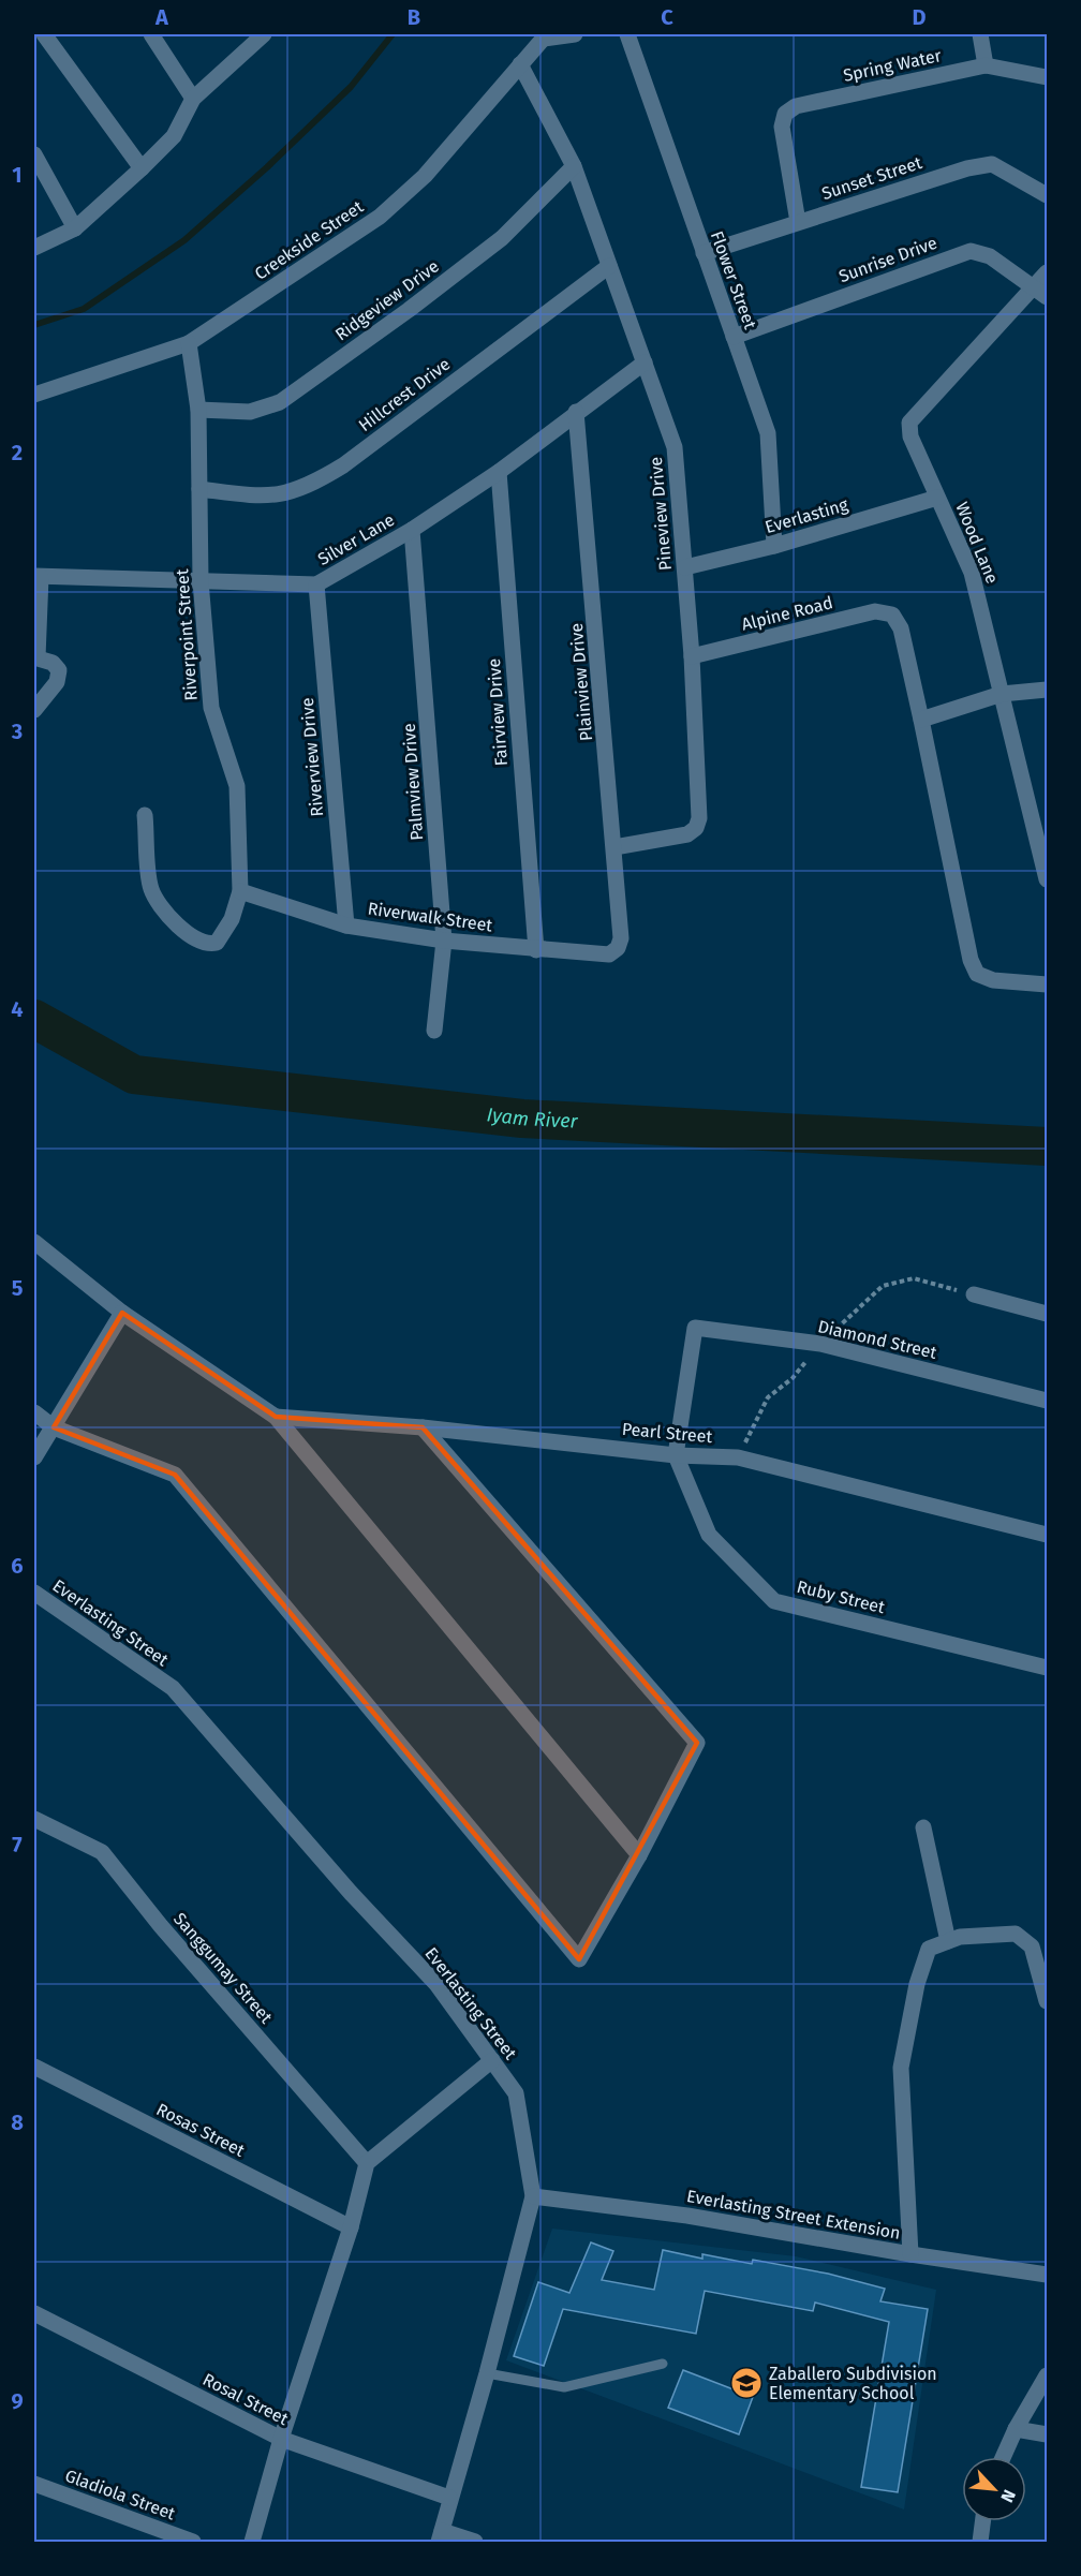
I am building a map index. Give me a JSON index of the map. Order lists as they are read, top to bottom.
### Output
{
  "streets": {
    "street": [
      "Spring Water",
      "Sunset Street",
      "Creekside Street",
      "Sunrise Drive",
      "Flower Street",
      "Ridgeview Drive",
      "Hillcrest Drive",
      "Pineview Drive",
      "Everlasting",
      "Silver Lane",
      "Wood Lane",
      "Alpine Road",
      "Riverpoint Street",
      "Plainview Drive",
      "Fairview Drive",
      "Riverview Drive",
      "Palmview Drive",
      "Riverwalk Street",
      "Diamond Street",
      "Pearl Street",
      "Ruby Street",
      "Everlasting Street",
      "Sanggumay Street",
      "Rosas Street",
      "Everlasting Street Extension",
      "Rosal Street",
      "Gladiola Street"
    ]
  },
  "crossings": [
    ["Spring Water", "Sunset Street"],
    ["Sunset Street", "Flower Street"],
    ["Creekside Street", "Pineview Drive"],
    ["Creekside Street", "Riverpoint Street"],
    ["Sunrise Drive", "Flower Street"],
    ["Sunrise Drive", "Wood Lane"],
    ["Flower Street", "Everlasting"],
    ["Ridgeview Drive", "Pineview Drive"],
    ["Ridgeview Drive", "Riverpoint Street"],
    ["Hillcrest Drive", "Pineview Drive"],
    ["Hillcrest Drive", "Riverpoint Street"],
    ["Pineview Drive", "Everlasting"],
    ["Pineview Drive", "Silver Lane"],
    ["Pineview Drive", "Alpine Road"],
    ["Pineview Drive", "Plainview Drive"],
    ["Everlasting", "Wood Lane"],
    ["Silver Lane", "Riverpoint Street"],
    ["Silver Lane", "Plainview Drive"],
    ["Silver Lane", "Fairview Drive"],
    ["Silver Lane", "Riverview Drive"],
    ["Silver Lane", "Palmview Drive"],
    ["Riverpoint Street", "Riverwalk Street"],
    ["Plainview Drive", "Riverwalk Street"],
    ["Fairview Drive", "Riverwalk Street"],
    ["Riverview Drive", "Riverwalk Street"],
    ["Palmview Drive", "Riverwalk Street"],
    ["Diamond Street", "Pearl Street"],
    ["Diamond Street", "Ruby Street"],
    ["Pearl Street", "Ruby Street"],
    ["Everlasting Street", "Everlasting Street Extension"],
    ["Everlasting Street", "Rosal Street"]
  ],
  "water": ["Iyam River"],
  "places": {
    "school or university": ["Zaballero Subdivision Elementary School"]
  },
  "north": "bottom right",
  "grid": {
    "columns": [
      "A",
      "B",
      "C",
      "D"
    ],
    "rows": [
      "1",
      "2",
      "3",
      "4",
      "5",
      "6",
      "7",
      "8",
      "9"
    ]
  }
}
